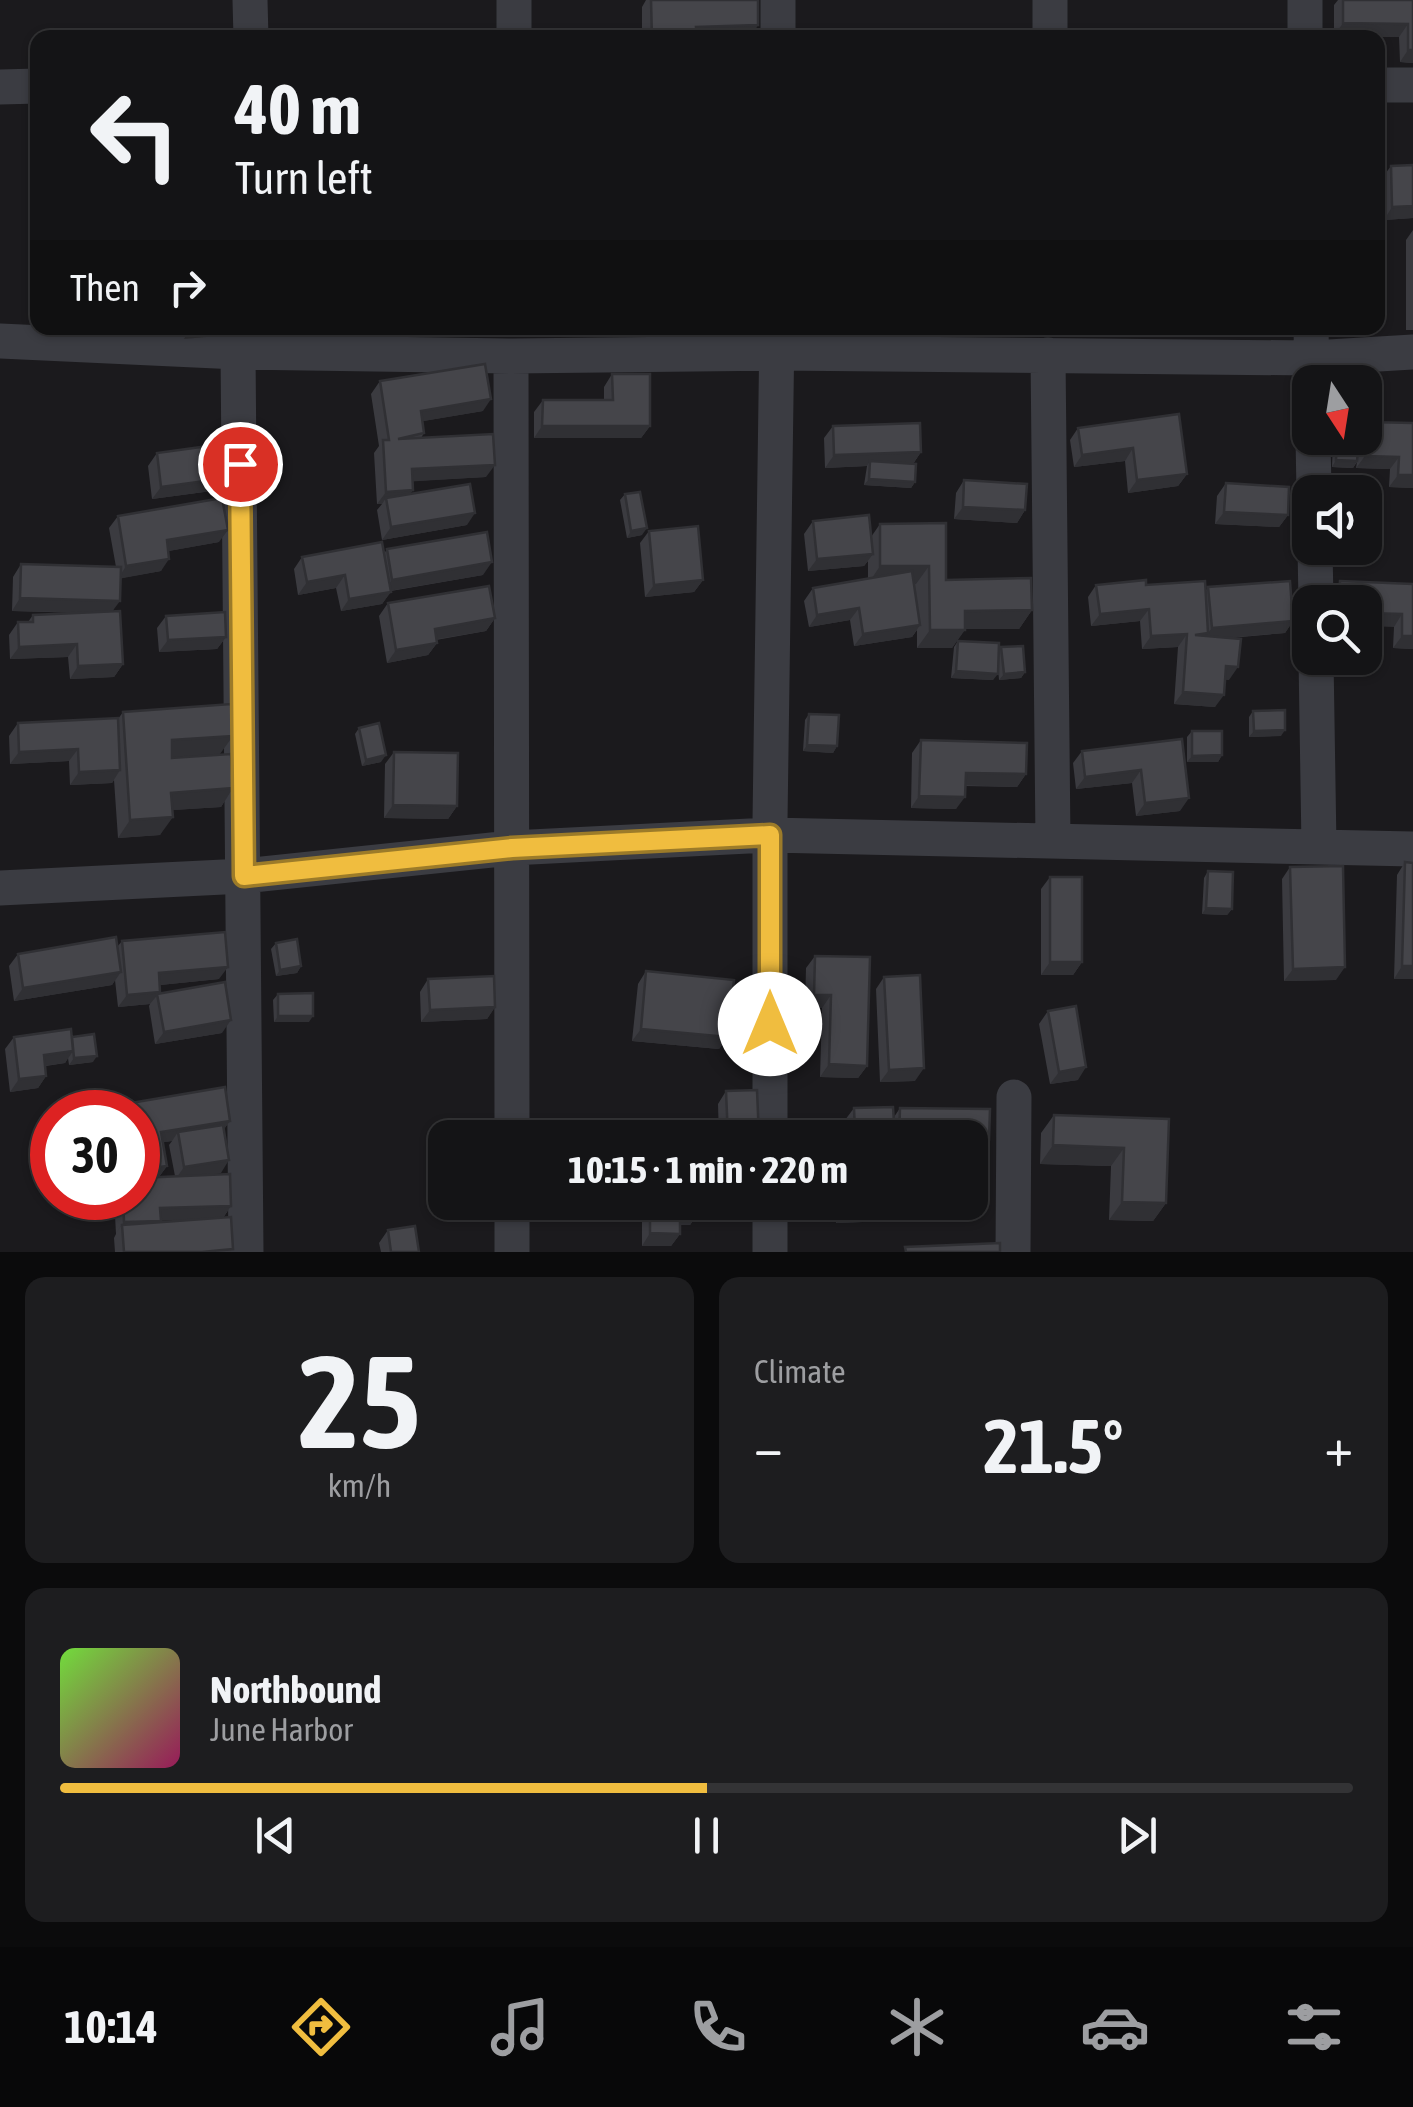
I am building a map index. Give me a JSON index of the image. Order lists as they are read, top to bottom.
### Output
{
  "north": "bottom",
  "page": {
    "turn": ["40 m", "Turn left"],
    "then": "Then",
    "limit": "30",
    "trip": "10:15 · 1 min · 220 m",
    "tile": [
      ["25", "km/h"],
      "Climate"
    ],
    "heat": ["−", "21.5°", "+"],
    "song": ["Northbound", "June Harbor"],
    "tabs": "10:14"
  }
}
